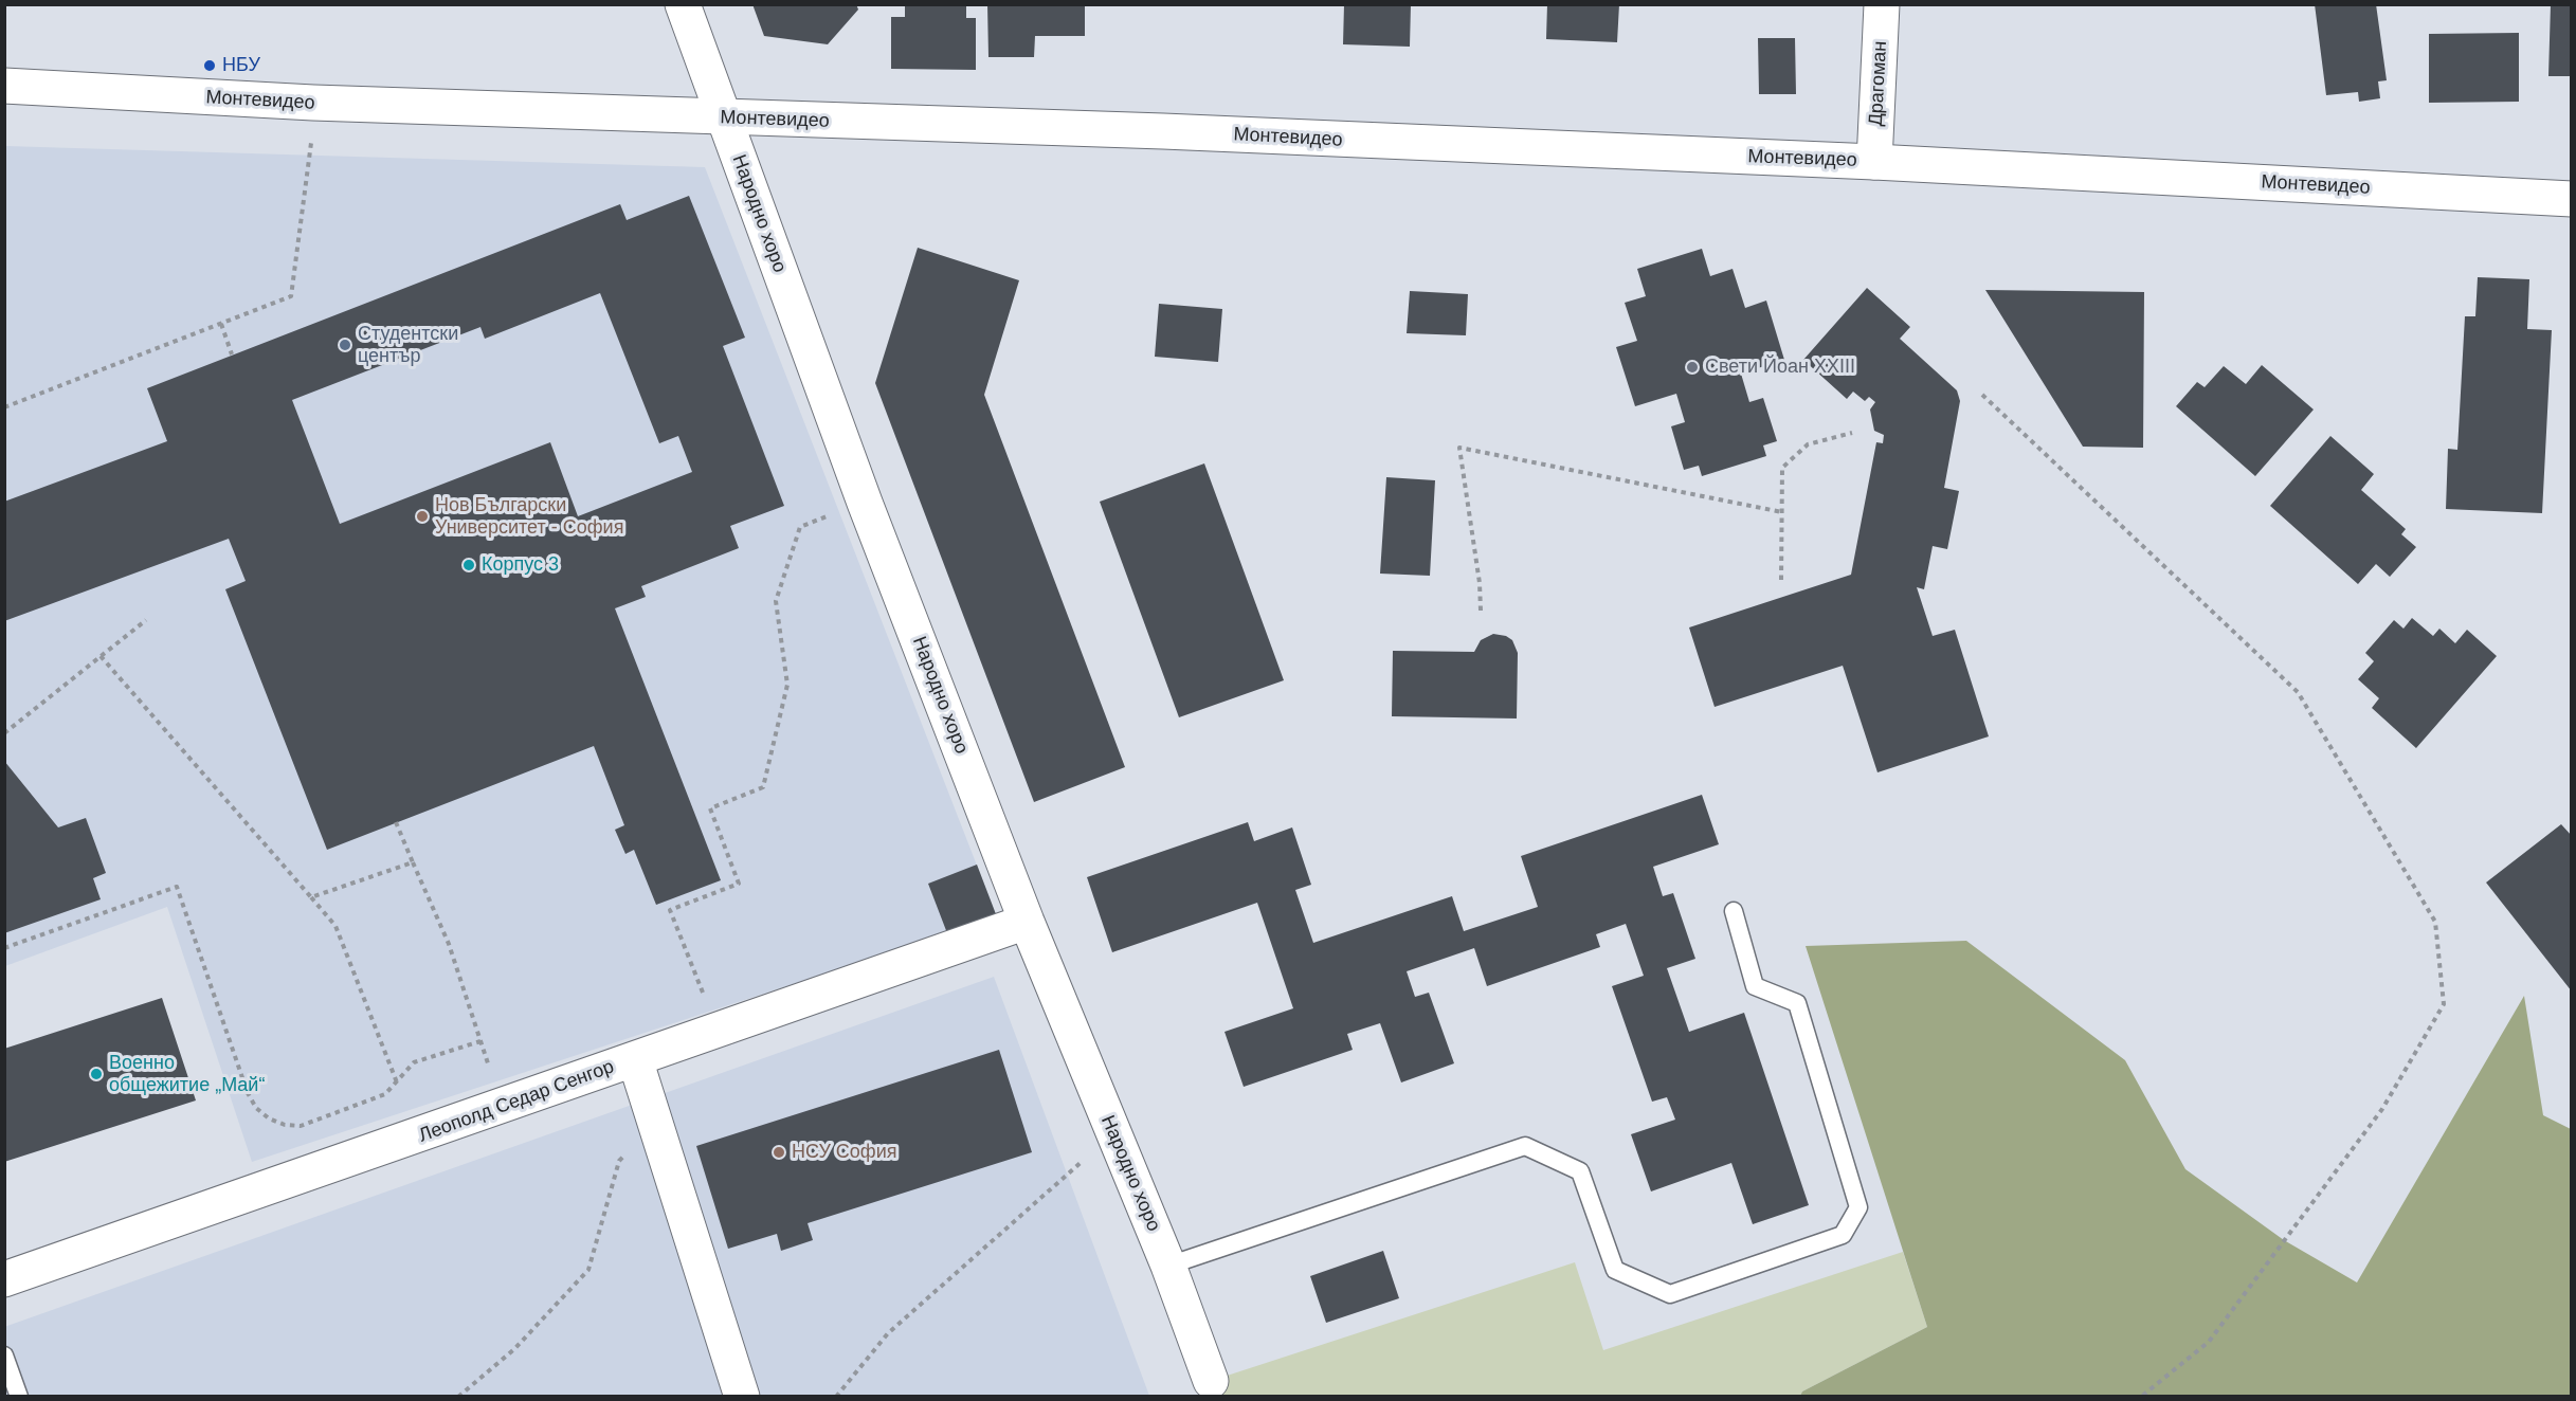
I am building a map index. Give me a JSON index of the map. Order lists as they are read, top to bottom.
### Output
{
  "streets": {
    "street": [
      "Драгоман",
      "Монтевидео",
      "Народно хоро",
      "Леополд Седар Сенгор"
    ]
  },
  "crossings": [
    ["Драгоман", "Монтевидео"],
    ["Монтевидео", "Народно хоро"],
    ["Народно хоро", "Леополд Седар Сенгор"]
  ],
  "places": [
    "НБУ",
    "Студентски център",
    "Свети Йоан XXIII",
    "Нов Български Университет - София",
    "Корпус 3",
    "Военно общежитие „Май“",
    "НСУ София"
  ]
}
